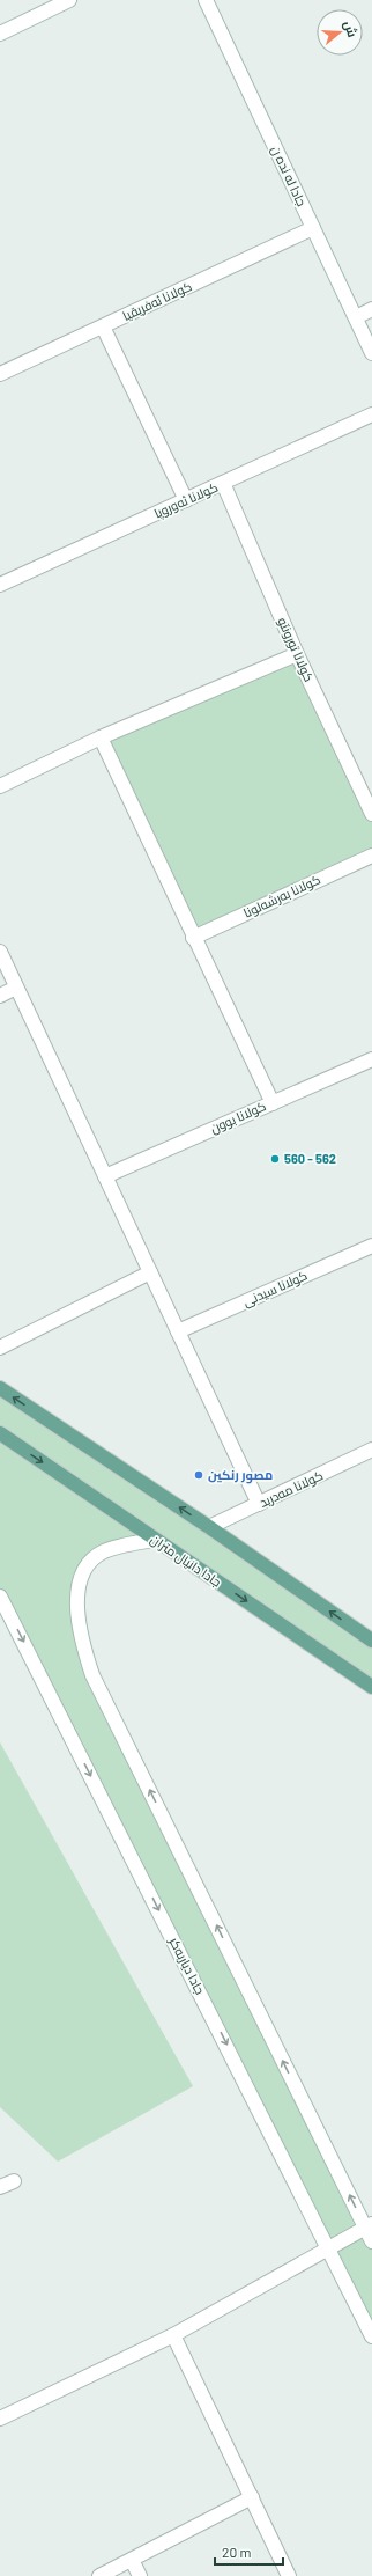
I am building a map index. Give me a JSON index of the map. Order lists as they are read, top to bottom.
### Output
{
  "streets": {
    "main road": ["جادا دانيال متران"],
    "street": [
      "جادا له نده ن",
      "كولانا ئه‌فریقیا",
      "كولانا ئه‌وروپا",
      "كولانا تورونتو",
      "كولانا به‌رشه‌لونا",
      "كولانا بوون",
      "كولانا سيدنى",
      "كولانا مه‌درید",
      "جادا دیاربه‌كر"
    ]
  },
  "crossings": [
    ["جادا له نده ن", "كولانا ئه‌فریقیا"],
    ["كولانا ئه‌وروپا", "كولانا تورونتو"]
  ],
  "one_way": ["جادا دیاربه‌كر"],
  "places": ["560 - 562", "مصور رنكين"],
  "scale_bar": "20 m",
  "north": "right"
}
